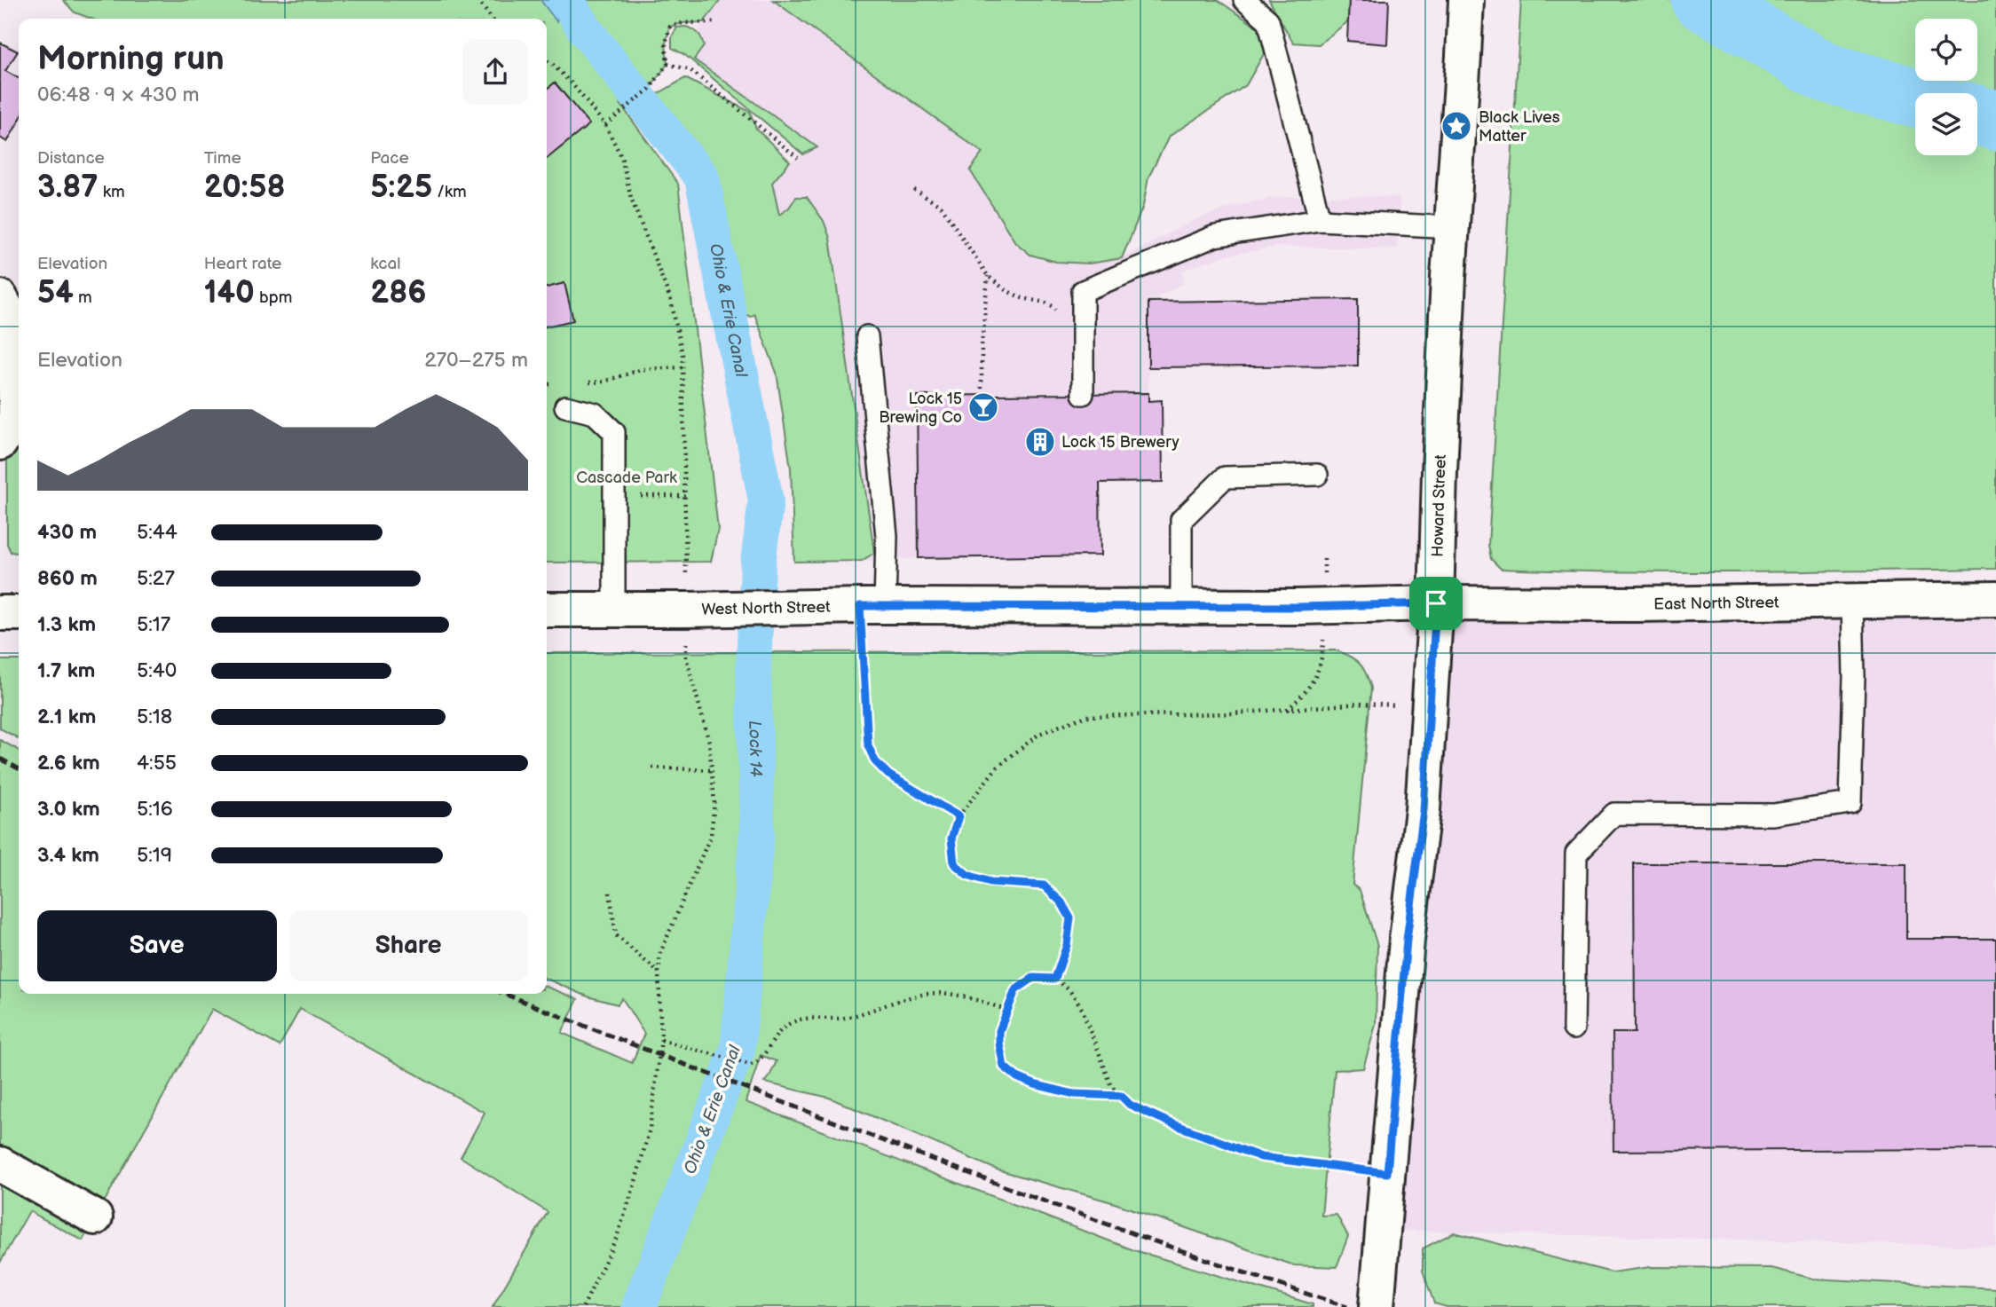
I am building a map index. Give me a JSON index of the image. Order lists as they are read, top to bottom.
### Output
{
  "streets": {
    "street": ["Howard Street", "East North Street", "West North Street"]
  },
  "crossings": [
    ["Howard Street", "East North Street"],
    ["Howard Street", "West North Street"],
    ["East North Street", "West North Street"]
  ],
  "water": ["Ohio & Erie Canal", "Lock 14"],
  "parks": ["Cascade Park"],
  "places": {
    "place": ["Black Lives Matter"],
    "bar": ["Lock 15 Brewing Co"],
    "building": ["Lock 15 Brewery"]
  },
  "page": {
    "heading": ["Morning run", "06:48 · 9 × 430 m"],
    "stats": [
      ["Distance", "3.87 km"],
      ["Time", "20:58"],
      ["Pace", "5:25 /km"],
      ["Elevation", "54 m"],
      ["Heart rate", "140 bpm"],
      ["kcal", "286"]
    ],
    "chart": ["Elevation", "270–275 m"],
    "list": [
      {
        "name": "430 m",
        "note": "5:44"
      },
      {
        "name": "860 m",
        "note": "5:27"
      },
      {
        "name": "1.3 km",
        "note": "5:17"
      },
      {
        "name": "1.7 km",
        "note": "5:40"
      },
      {
        "name": "2.1 km",
        "note": "5:18"
      },
      {
        "name": "2.6 km",
        "note": "4:55"
      },
      {
        "name": "3.0 km",
        "note": "5:16"
      },
      {
        "name": "3.4 km",
        "note": "5:19"
      }
    ],
    "buttons": ["Save", "Share"]
  }
}
